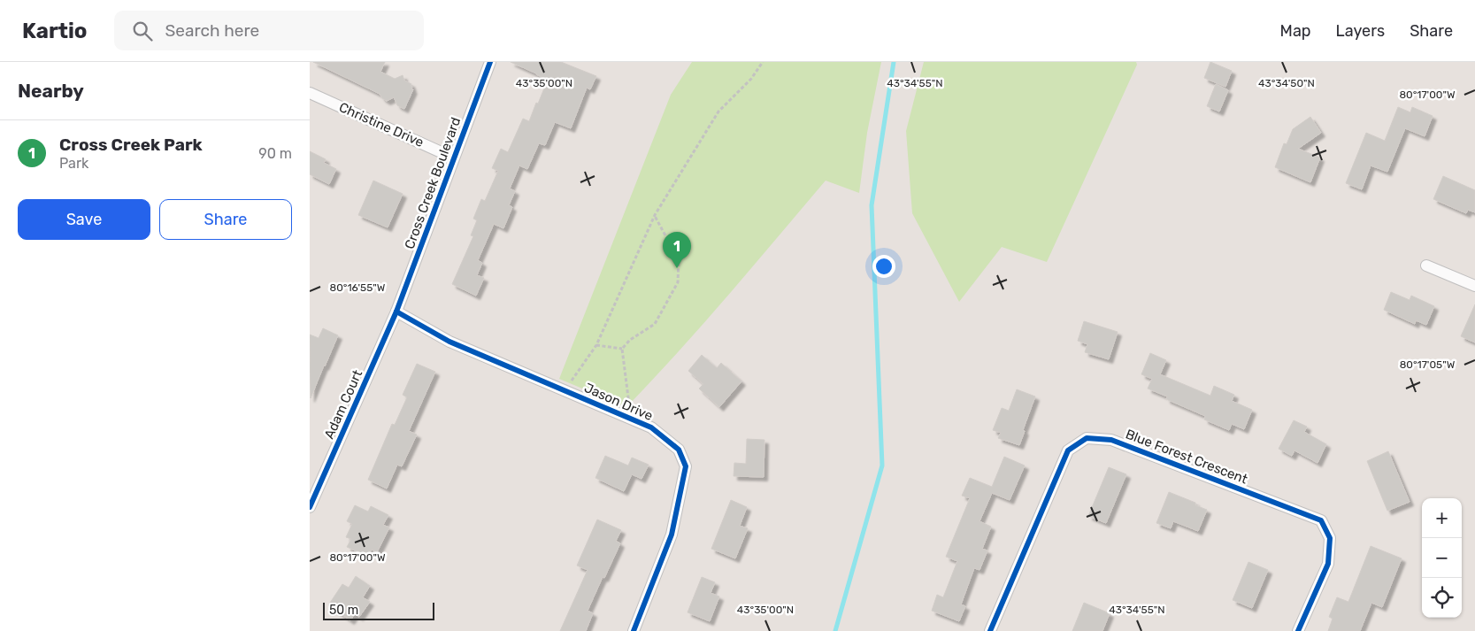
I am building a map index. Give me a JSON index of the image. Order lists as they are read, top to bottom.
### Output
{
  "streets": {
    "street": [
      "Christine Drive",
      "Cross Creek Boulevard",
      "Jason Drive",
      "Adam Court",
      "Blue Forest Crescent"
    ]
  },
  "crossings": [
    ["Christine Drive", "Cross Creek Boulevard"],
    ["Cross Creek Boulevard", "Jason Drive"],
    ["Cross Creek Boulevard", "Adam Court"],
    ["Jason Drive", "Adam Court"]
  ],
  "scale_bar": "50 m",
  "page": {
    "header": "Kartio",
    "search": "Search here",
    "nav": ["Map", "Layers", "Share"],
    "heading": "Nearby",
    "list": [
      {
        "mark": "1",
        "name": "Cross Creek Park",
        "note": "Park",
        "value": "90 m"
      }
    ],
    "buttons": ["Save", "Share"],
    "pins": "1",
    "map_buttons": ["+", "−"],
    "scale": "50 m"
  },
  "coordinates": [
    "43°34'55\"N",
    "43°34'50\"N",
    "43°35'00\"N",
    "80°17'00\"W",
    "80°16'55\"W",
    "80°17'05\"W"
  ]
}
